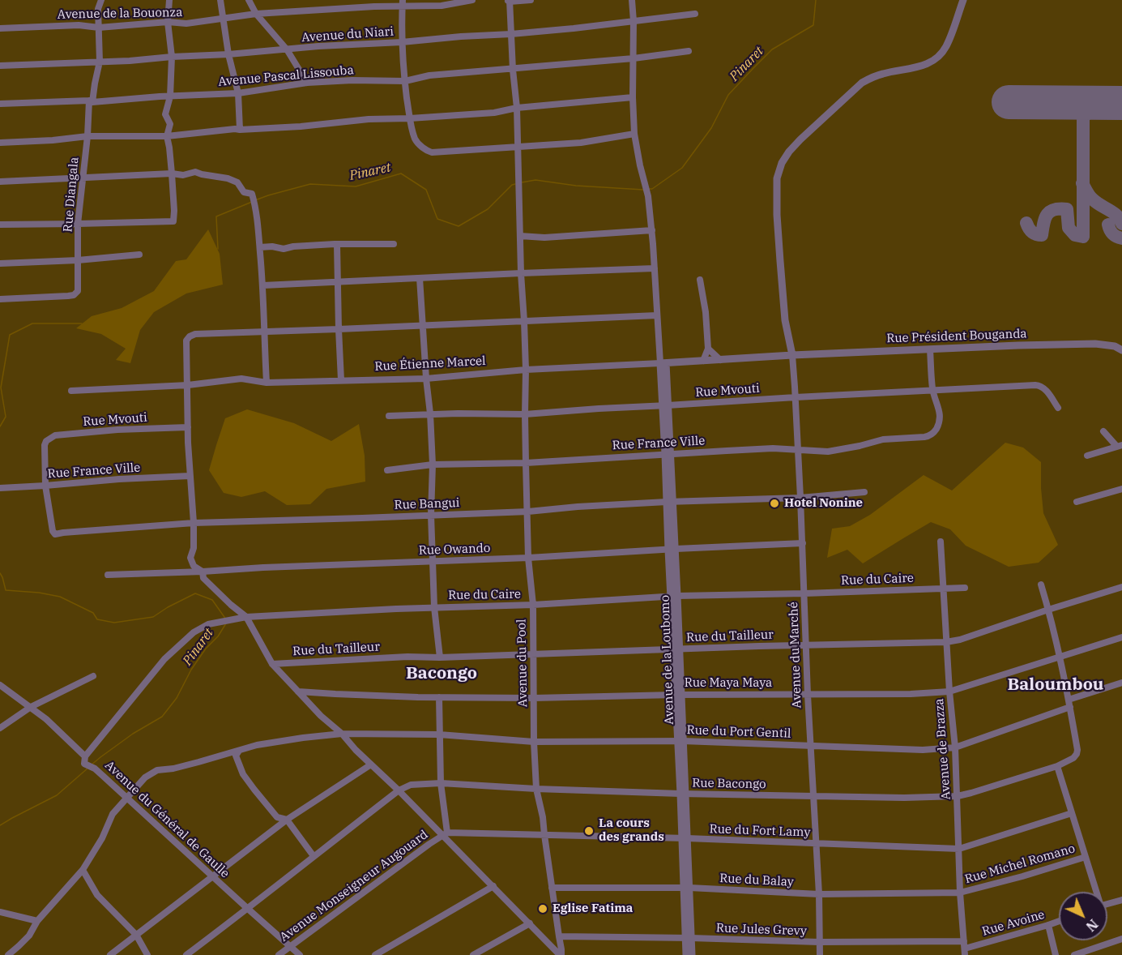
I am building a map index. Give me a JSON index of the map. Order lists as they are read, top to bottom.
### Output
{
  "streets": {
    "street": [
      "Avenue de la Bouonza",
      "Avenue du Niari",
      "Avenue Pascal Lissouba",
      "Rue Diangala",
      "Rue Président Bouganda",
      "Rue Étienne Marcel",
      "Rue Mvouti",
      "Rue France Ville",
      "Rue Bangui",
      "Rue Owando",
      "Rue du Caire",
      "Rue du Tailleur",
      "Avenue du Marché",
      "Avenue de la Loubomo",
      "Avenue du Pool",
      "Rue Maya Maya",
      "Rue du Port Gentil",
      "Avenue de Brazza",
      "Rue Bacongo",
      "Avenue du Général de Gaulle",
      "Rue du Fort Lamy",
      "Rue Michel Romano",
      "Rue du Balay",
      "Avenue Monseigneur Augouard",
      "Rue Avoine",
      "Rue Jules Grevy"
    ]
  },
  "crossings": [
    ["Avenue de la Bouonza", "Rue Diangala"],
    ["Avenue du Niari", "Rue Diangala"],
    ["Avenue du Niari", "Avenue du Pool"],
    ["Avenue Pascal Lissouba", "Rue Diangala"],
    ["Avenue Pascal Lissouba", "Avenue du Pool"],
    ["Rue Président Bouganda", "Rue Étienne Marcel"],
    ["Rue Président Bouganda", "Avenue du Marché"],
    ["Rue Étienne Marcel", "Avenue du Marché"],
    ["Rue Étienne Marcel", "Avenue de la Loubomo"],
    ["Rue Étienne Marcel", "Avenue du Pool"],
    ["Rue Mvouti", "Rue France Ville"],
    ["Rue Mvouti", "Rue Bangui"],
    ["Rue Mvouti", "Avenue du Marché"],
    ["Rue Mvouti", "Avenue de la Loubomo"],
    ["Rue Mvouti", "Avenue du Pool"],
    ["Rue France Ville", "Rue Bangui"],
    ["Rue France Ville", "Avenue du Marché"],
    ["Rue France Ville", "Avenue de la Loubomo"],
    ["Rue France Ville", "Avenue du Pool"],
    ["Rue Bangui", "Avenue du Marché"],
    ["Rue Bangui", "Avenue de la Loubomo"],
    ["Rue Bangui", "Avenue du Pool"],
    ["Rue Owando", "Avenue du Marché"],
    ["Rue Owando", "Avenue de la Loubomo"],
    ["Rue Owando", "Avenue du Pool"],
    ["Rue du Caire", "Avenue du Marché"],
    ["Rue du Caire", "Avenue de la Loubomo"],
    ["Rue du Caire", "Avenue du Pool"],
    ["Rue du Caire", "Avenue de Brazza"],
    ["Rue du Caire", "Avenue du Général de Gaulle"],
    ["Rue du Tailleur", "Avenue du Marché"],
    ["Rue du Tailleur", "Avenue de la Loubomo"],
    ["Rue du Tailleur", "Avenue du Pool"],
    ["Rue du Tailleur", "Avenue de Brazza"],
    ["Avenue du Marché", "Rue Maya Maya"],
    ["Avenue du Marché", "Rue du Port Gentil"],
    ["Avenue du Marché", "Rue Bacongo"],
    ["Avenue du Marché", "Rue du Fort Lamy"],
    ["Avenue du Marché", "Rue du Balay"],
    ["Avenue du Marché", "Rue Jules Grevy"],
    ["Avenue de la Loubomo", "Rue Maya Maya"],
    ["Avenue de la Loubomo", "Rue du Port Gentil"],
    ["Avenue de la Loubomo", "Rue Bacongo"],
    ["Avenue de la Loubomo", "Rue du Fort Lamy"],
    ["Avenue de la Loubomo", "Rue du Balay"],
    ["Avenue de la Loubomo", "Rue Jules Grevy"],
    ["Avenue du Pool", "Rue Maya Maya"],
    ["Avenue du Pool", "Rue du Port Gentil"],
    ["Avenue du Pool", "Rue Bacongo"],
    ["Avenue du Pool", "Rue du Fort Lamy"],
    ["Avenue du Pool", "Rue du Balay"],
    ["Avenue du Pool", "Rue Jules Grevy"],
    ["Rue Maya Maya", "Avenue de Brazza"],
    ["Rue du Port Gentil", "Avenue de Brazza"],
    ["Rue du Port Gentil", "Rue Bacongo"],
    ["Rue du Port Gentil", "Avenue du Général de Gaulle"],
    ["Avenue de Brazza", "Rue Bacongo"],
    ["Avenue de Brazza", "Rue du Fort Lamy"],
    ["Avenue de Brazza", "Rue Michel Romano"],
    ["Avenue de Brazza", "Rue du Balay"],
    ["Avenue de Brazza", "Rue Avoine"],
    ["Avenue de Brazza", "Rue Jules Grevy"],
    ["Avenue du Général de Gaulle", "Avenue Monseigneur Augouard"],
    ["Rue du Fort Lamy", "Avenue Monseigneur Augouard"],
    ["Rue Michel Romano", "Rue du Balay"]
  ],
  "districts": ["Bacongo", "Baloumbou"],
  "water": ["Pinaret"],
  "places": ["Hotel Nonine", "La cours des grands", "Eglise Fatima"],
  "north": "bottom right"
}
